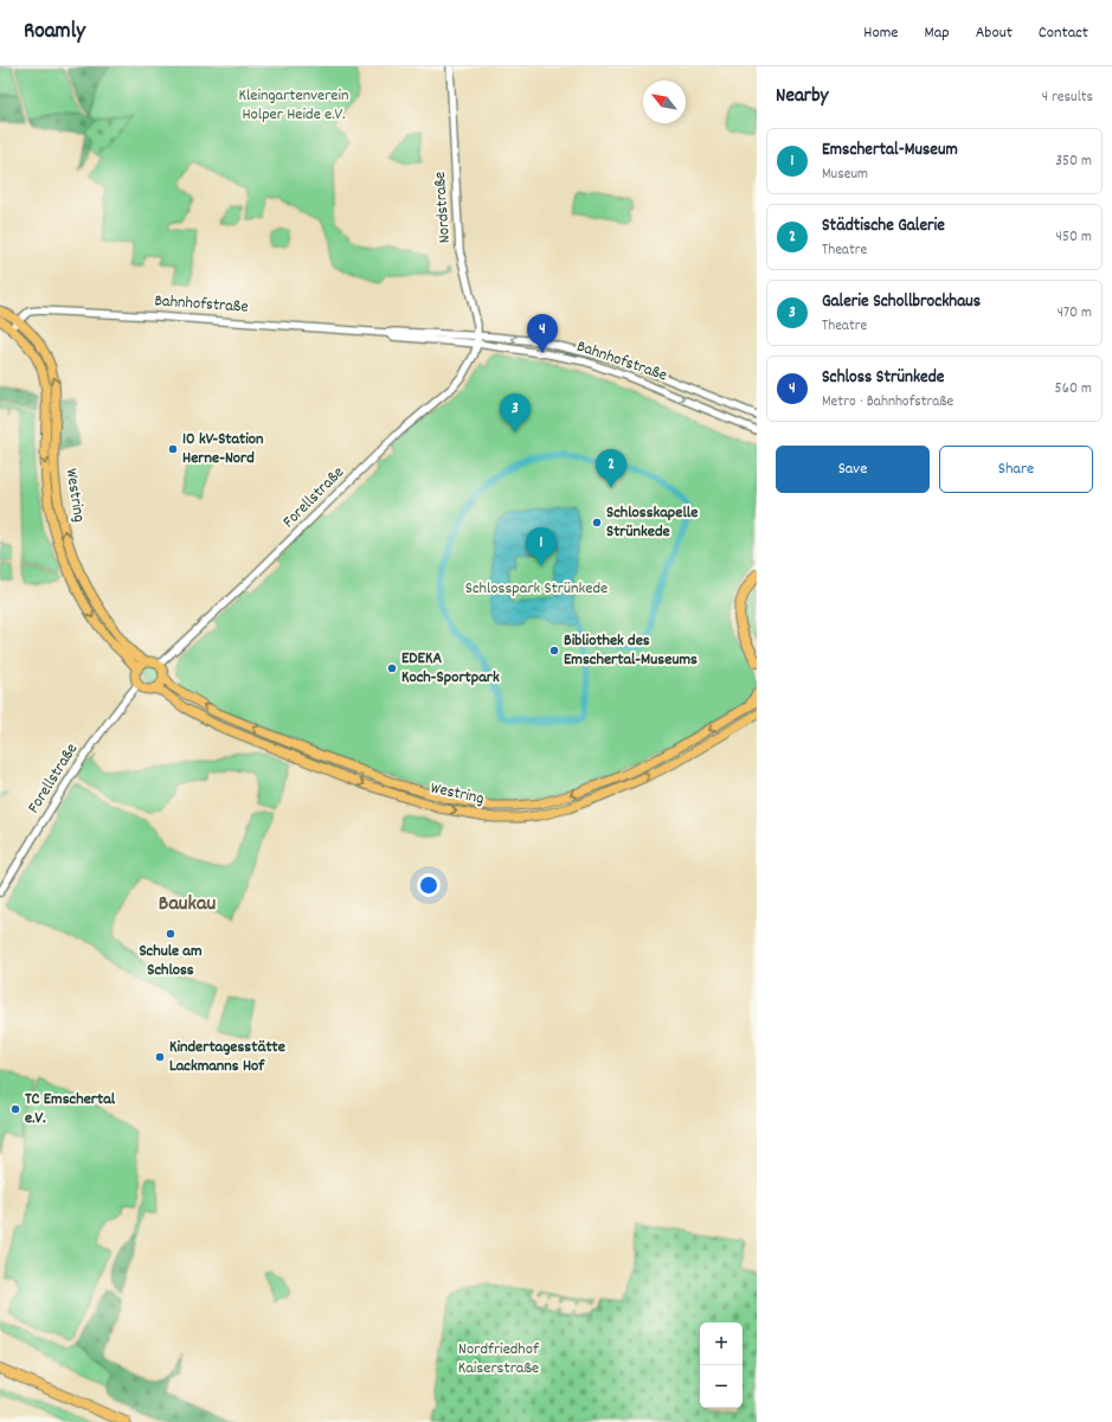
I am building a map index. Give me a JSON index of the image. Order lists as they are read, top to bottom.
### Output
{
  "streets": {
    "main road": ["Westring"],
    "street": ["Nordstraße", "Bahnhofstraße", "Forellstraße"]
  },
  "crossings": [
    ["Nordstraße", "Bahnhofstraße"],
    ["Nordstraße", "Forellstraße"],
    ["Bahnhofstraße", "Westring"],
    ["Bahnhofstraße", "Forellstraße"],
    ["Westring", "Forellstraße"]
  ],
  "districts": ["Baukau"],
  "parks": ["Kleingartenverein Holper Heide e.V.", "Schlosspark Strünkede", "Nordfriedhof Kaiserstraße"],
  "places": [
    "10 kV-Station Herne-Nord",
    "Schlosskapelle Strünkede",
    "Bibliothek des Emschertal-Museums",
    "EDEKA Koch-Sportpark",
    "Schule am Schloss",
    "Kindertagesstätte Lackmanns Hof",
    "TC Emschertal e.V."
  ],
  "north": "top left",
  "page": {
    "header": "Roamly",
    "nav": [
      "Home",
      "Map",
      "About",
      "Contact"
    ],
    "heading": ["Nearby", "4 results"],
    "list": [
      {
        "mark": "1",
        "name": "Emschertal-Museum",
        "note": "Museum",
        "value": "350 m"
      },
      {
        "mark": "2",
        "name": "Städtische Galerie",
        "note": "Theatre",
        "value": "450 m"
      },
      {
        "mark": "3",
        "name": "Galerie Schollbrockhaus",
        "note": "Theatre",
        "value": "470 m"
      },
      {
        "mark": "4",
        "name": "Schloss Strünkede",
        "note": "Metro · Bahnhofstraße",
        "value": "560 m"
      }
    ],
    "pins": [
      "4",
      "3",
      "2",
      "1"
    ],
    "buttons": ["Save", "Share"],
    "map_buttons": ["+", "−"]
  }
}
